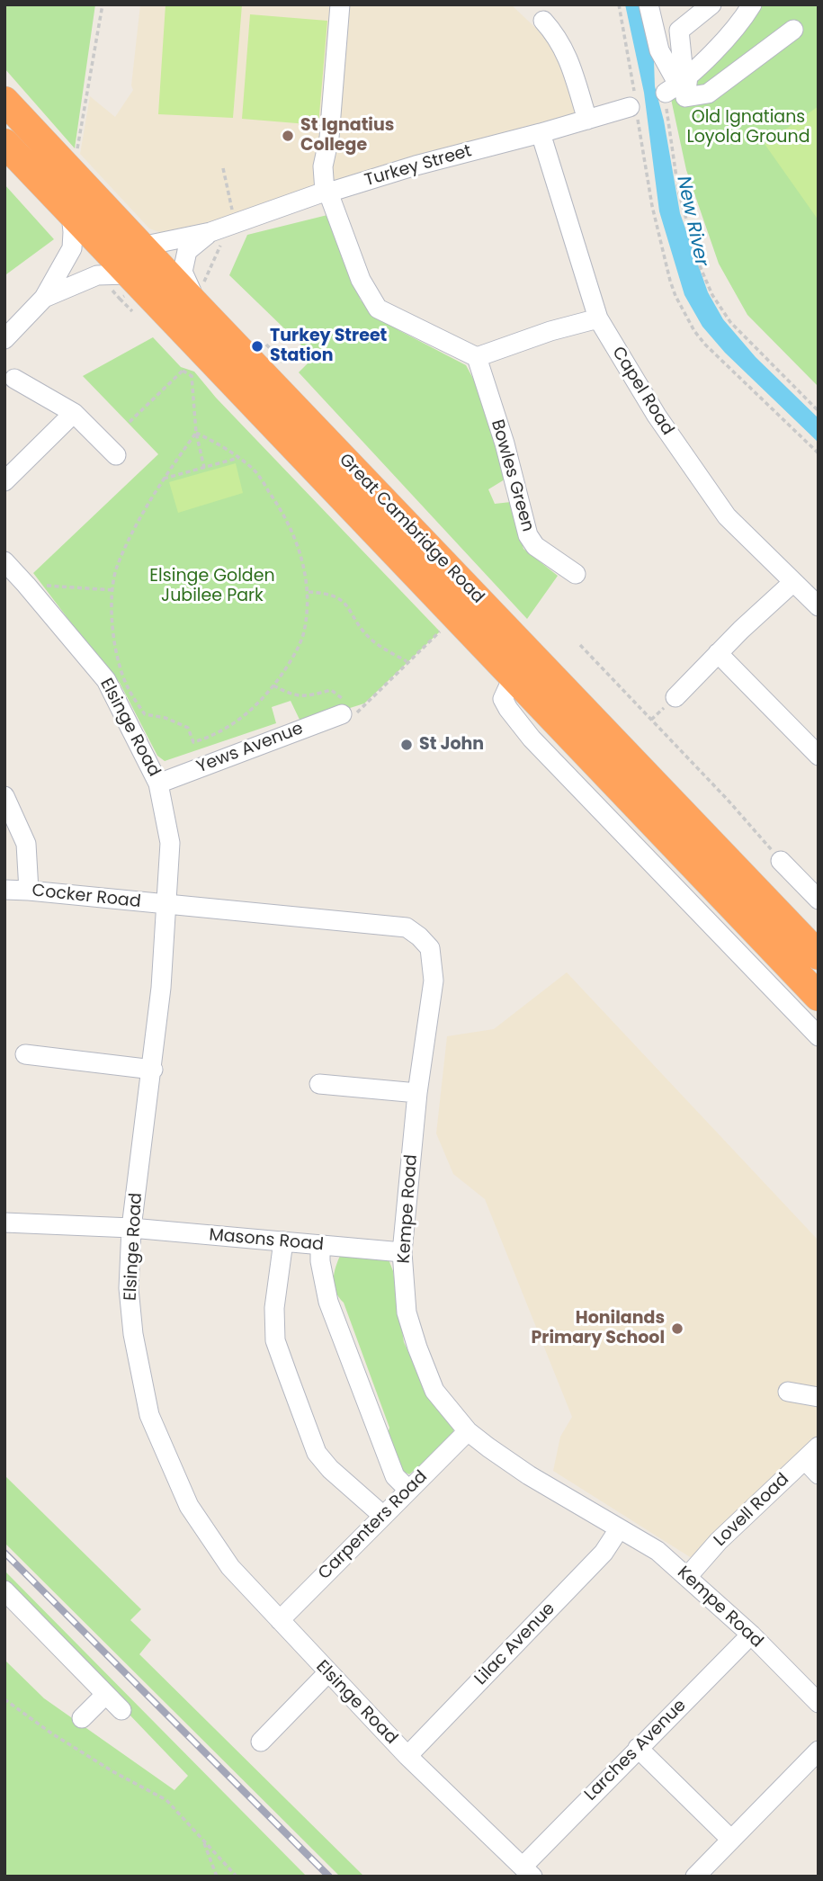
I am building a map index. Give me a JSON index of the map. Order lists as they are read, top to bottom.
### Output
{
  "streets": {
    "highway": ["Great Cambridge Road"],
    "street": [
      "Turkey Street",
      "Capel Road",
      "Bowles Green",
      "Elsinge Road",
      "Yews Avenue",
      "Cocker Road",
      "Kempe Road",
      "Masons Road",
      "Lovell Road",
      "Carpenters Road",
      "Lilac Avenue",
      "Larches Avenue"
    ]
  },
  "crossings": [
    ["Turkey Street", "Capel Road"],
    ["Turkey Street", "Great Cambridge Road"],
    ["Elsinge Road", "Yews Avenue"],
    ["Elsinge Road", "Cocker Road"],
    ["Elsinge Road", "Kempe Road"],
    ["Elsinge Road", "Masons Road"],
    ["Elsinge Road", "Carpenters Road"],
    ["Elsinge Road", "Lilac Avenue"],
    ["Elsinge Road", "Larches Avenue"],
    ["Cocker Road", "Kempe Road"],
    ["Kempe Road", "Masons Road"],
    ["Kempe Road", "Lovell Road"],
    ["Kempe Road", "Carpenters Road"],
    ["Kempe Road", "Lilac Avenue"],
    ["Kempe Road", "Larches Avenue"]
  ],
  "water": ["New River"],
  "parks": ["Old Ignatians Loyola Ground", "Elsinge Golden Jubilee Park"],
  "places": [
    "St Ignatius College",
    "Turkey Street Station",
    "St John",
    "Honilands Primary School"
  ]
}
